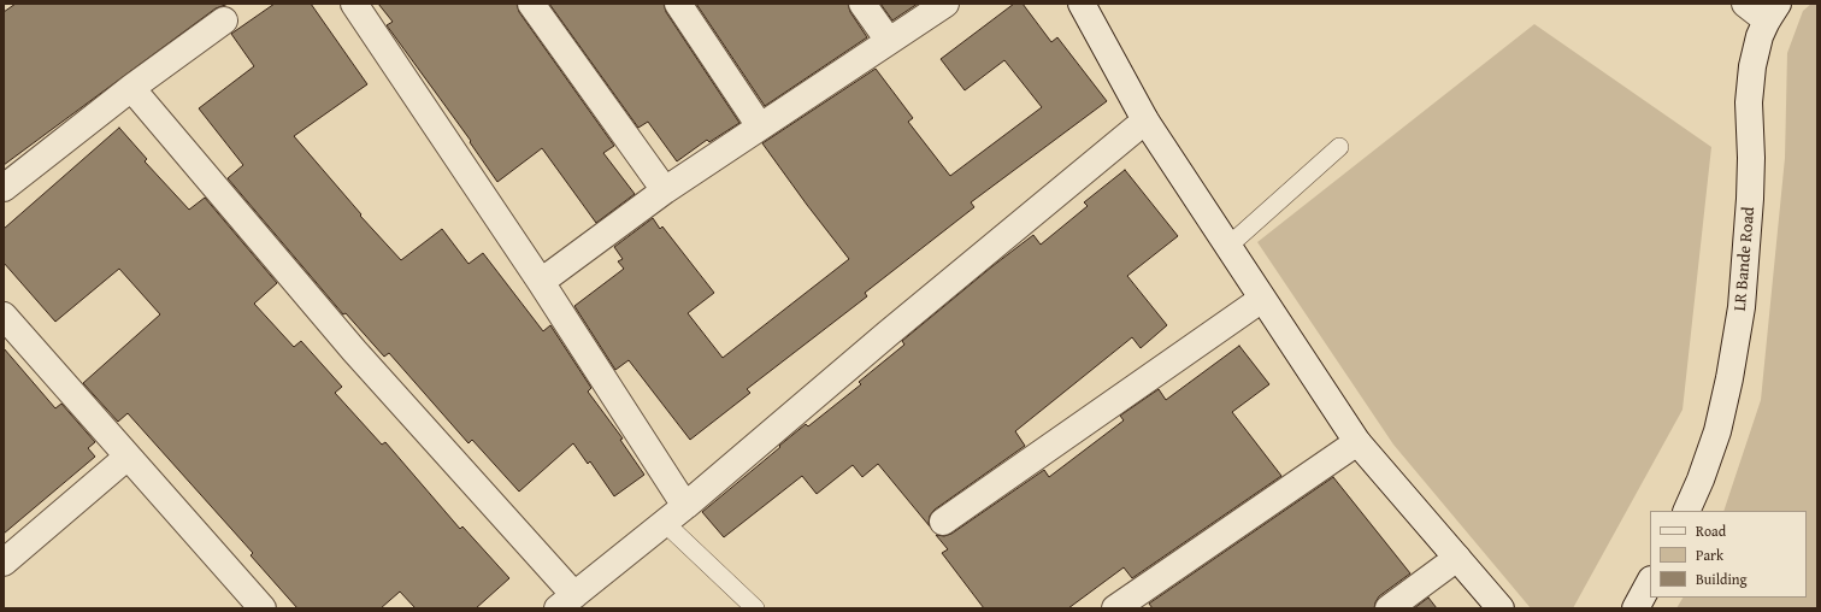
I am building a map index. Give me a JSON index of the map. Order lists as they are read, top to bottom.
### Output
{
  "streets": {
    "street": ["LR Bande Road"]
  },
  "legend": ["Road", "Park", "Building"]
}
